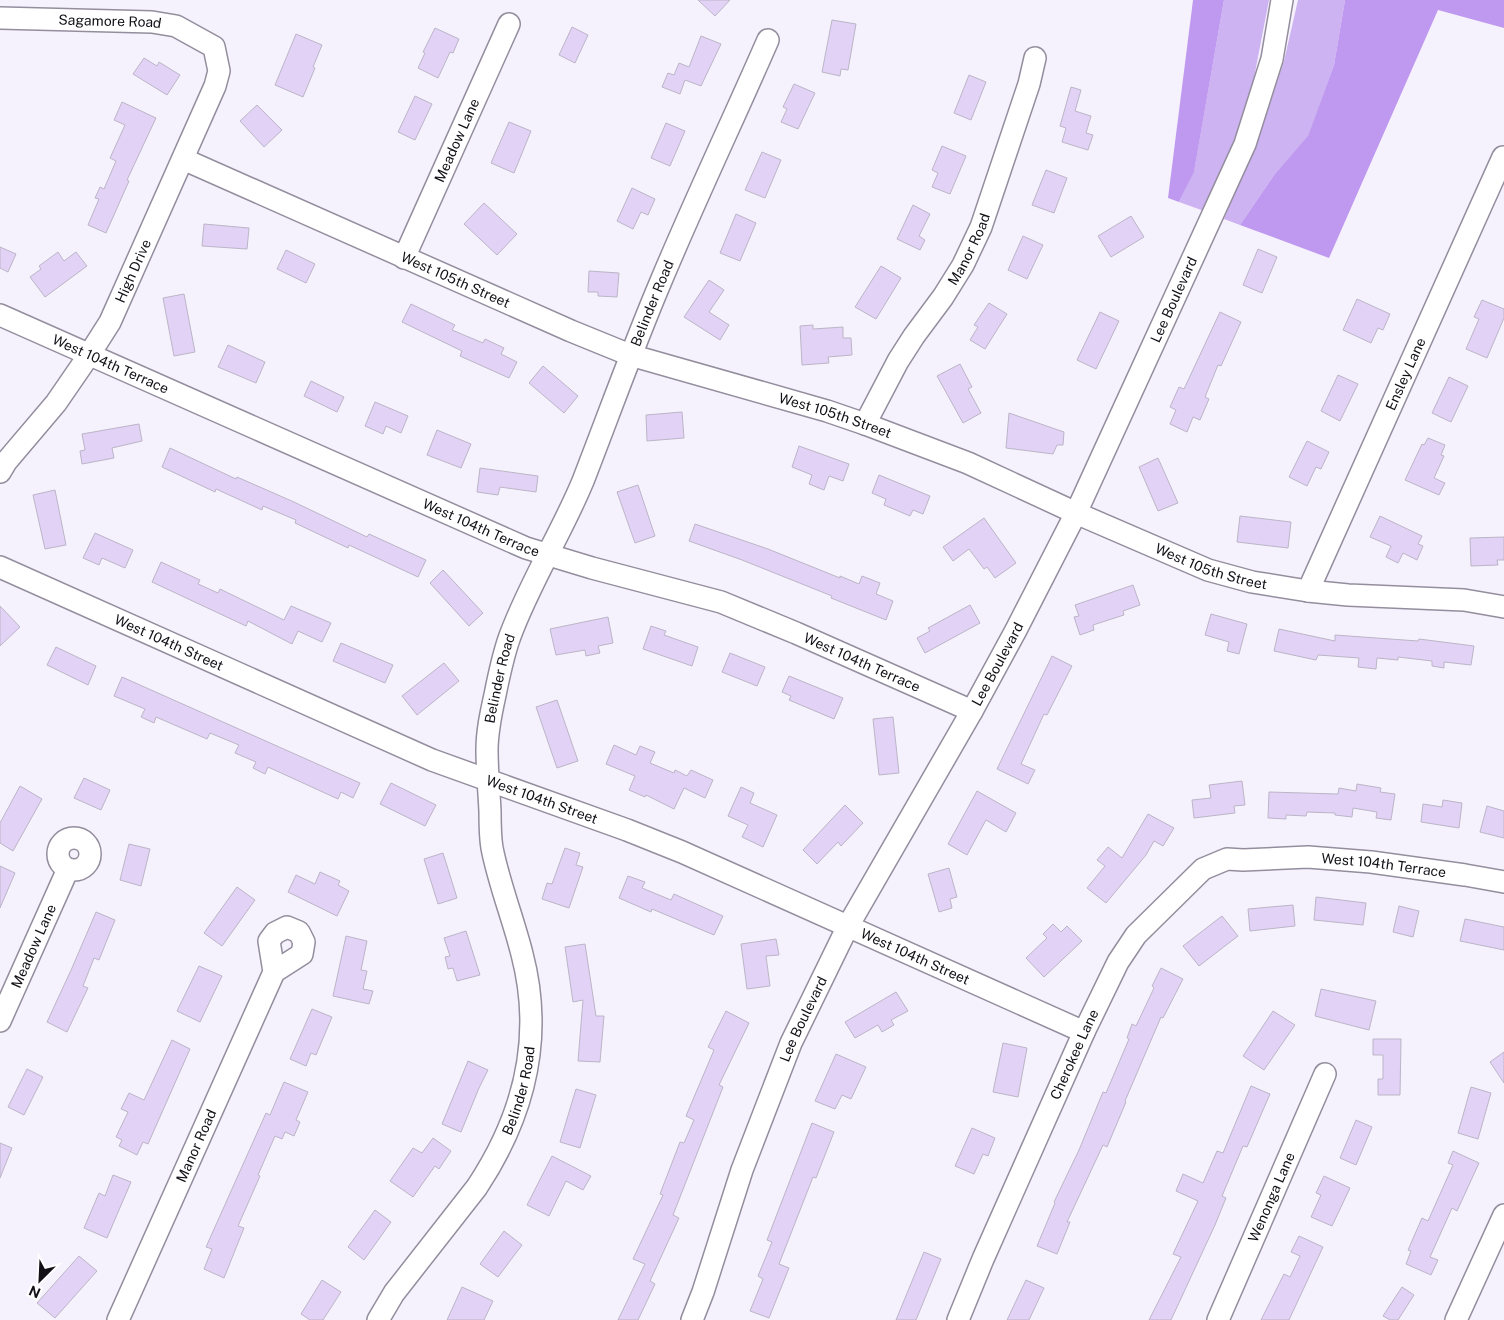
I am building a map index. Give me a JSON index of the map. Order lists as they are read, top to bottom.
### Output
{
  "streets": {
    "street": [
      "Sagamore Road",
      "Meadow Lane",
      "Manor Road",
      "High Drive",
      "West 105th Street",
      "Lee Boulevard",
      "Belinder Road",
      "West 104th Terrace",
      "Ensley Lane",
      "West 104th Street",
      "Cherokee Lane",
      "Wenonga Lane"
    ]
  },
  "crossings": [
    ["Sagamore Road", "High Drive"],
    ["Meadow Lane", "West 105th Street"],
    ["Manor Road", "West 105th Street"],
    ["High Drive", "West 105th Street"],
    ["High Drive", "West 104th Terrace"],
    ["West 105th Street", "Lee Boulevard"],
    ["West 105th Street", "Belinder Road"],
    ["West 105th Street", "Ensley Lane"],
    ["Lee Boulevard", "West 104th Terrace"],
    ["Lee Boulevard", "West 104th Street"],
    ["Belinder Road", "West 104th Terrace"],
    ["Belinder Road", "West 104th Street"],
    ["West 104th Terrace", "Cherokee Lane"],
    ["West 104th Street", "Cherokee Lane"]
  ],
  "north": "bottom left"
}
